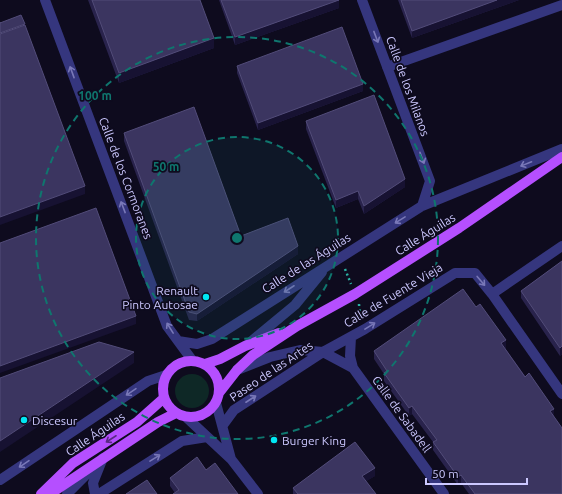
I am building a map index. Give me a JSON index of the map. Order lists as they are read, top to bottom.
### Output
{
  "streets": {
    "main road": ["Calle Águilas", "Paseo de las Artes"],
    "street": [
      "Calle de los Milanos",
      "Calle de los Cormoranes",
      "Calle de las Águilas",
      "Calle de Fuente Vieja",
      "Calle de Sabadell"
    ]
  },
  "crossings": [
    ["Calle de los Milanos", "Calle de las Águilas"],
    ["Calle de los Cormoranes", "Calle Águilas"],
    ["Calle de los Cormoranes", "Calle de las Águilas"],
    ["Calle de los Cormoranes", "Paseo de las Artes"],
    ["Calle Águilas", "Paseo de las Artes"],
    ["Calle de Fuente Vieja", "Paseo de las Artes"],
    ["Calle de Fuente Vieja", "Calle de Sabadell"],
    ["Paseo de las Artes", "Calle de Sabadell"]
  ],
  "one_way": [
    "Calle de los Milanos",
    "Calle de los Cormoranes",
    "Calle de las Águilas",
    "Calle de Fuente Vieja"
  ],
  "places": ["Renault Pinto Autosae", "Discesur", "Burger King"],
  "scale_bar": "50 m",
  "rings": ["100 m", "50 m"]
}
